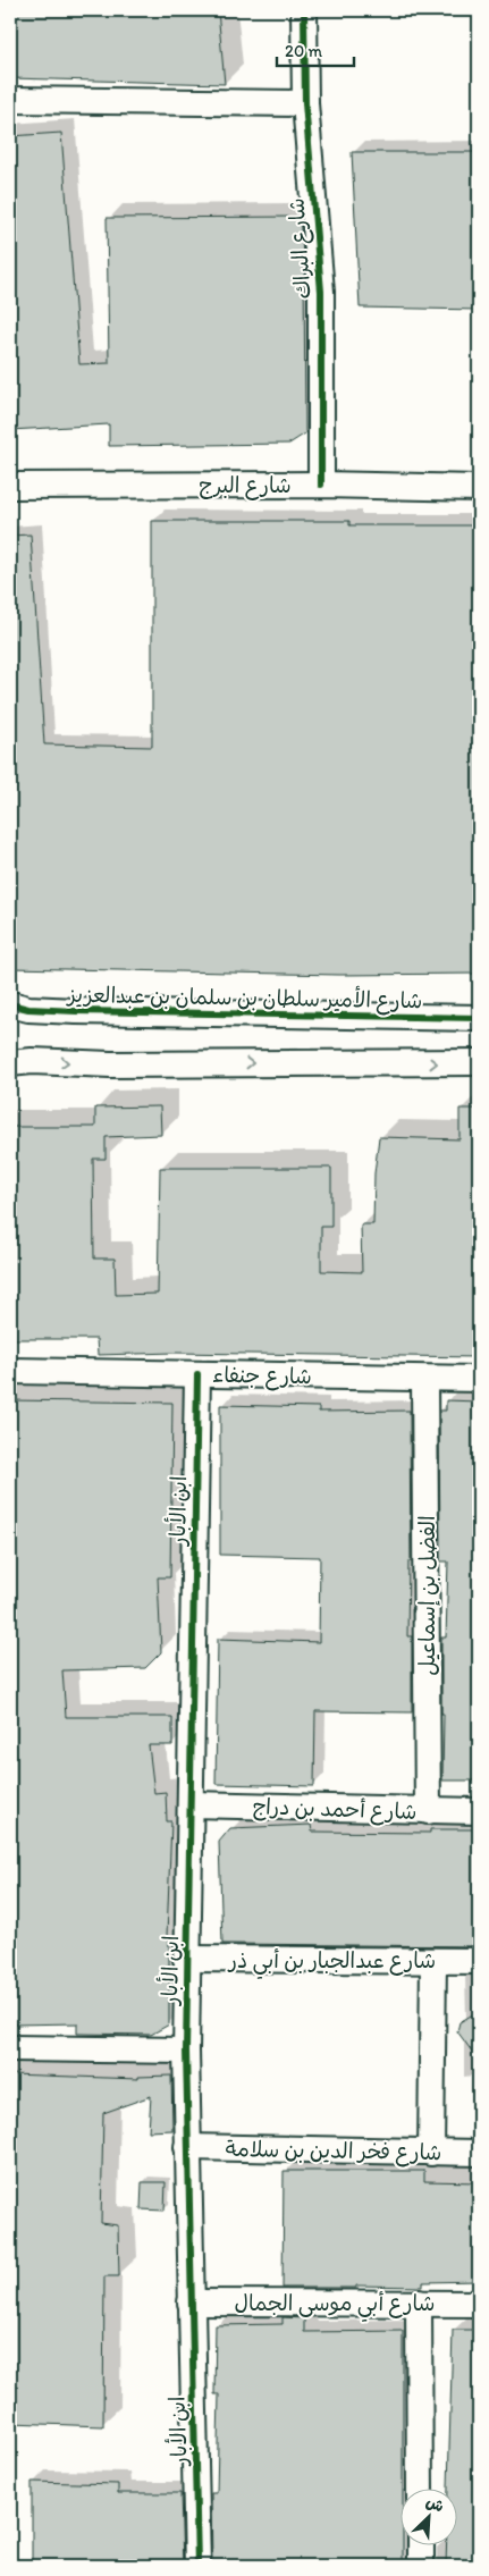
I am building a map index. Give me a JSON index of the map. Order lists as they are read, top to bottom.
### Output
{
  "streets": {
    "street": [
      "شارع البراك",
      "شارع البرج",
      "شارع الأمير سلطان بن سلمان بن عبدالعزيز",
      "شارع جنفاء",
      "ابن الأبار",
      "الفضل بن إسماعيل",
      "شارع أحمد بن دراج",
      "شارع عبدالجبار بن أبي ذر",
      "شارع فخر الدين بن سلامة",
      "شارع أبي موسى الجمال"
    ]
  },
  "crossings": [
    ["شارع البراك", "شارع البرج"],
    ["شارع جنفاء", "ابن الأبار"],
    ["شارع جنفاء", "الفضل بن إسماعيل"],
    ["ابن الأبار", "شارع أحمد بن دراج"],
    ["ابن الأبار", "شارع عبدالجبار بن أبي ذر"],
    ["ابن الأبار", "شارع فخر الدين بن سلامة"],
    ["ابن الأبار", "شارع أبي موسى الجمال"],
    ["الفضل بن إسماعيل", "شارع أحمد بن دراج"]
  ],
  "scale_bar": "20 m",
  "north": "top right"
}
